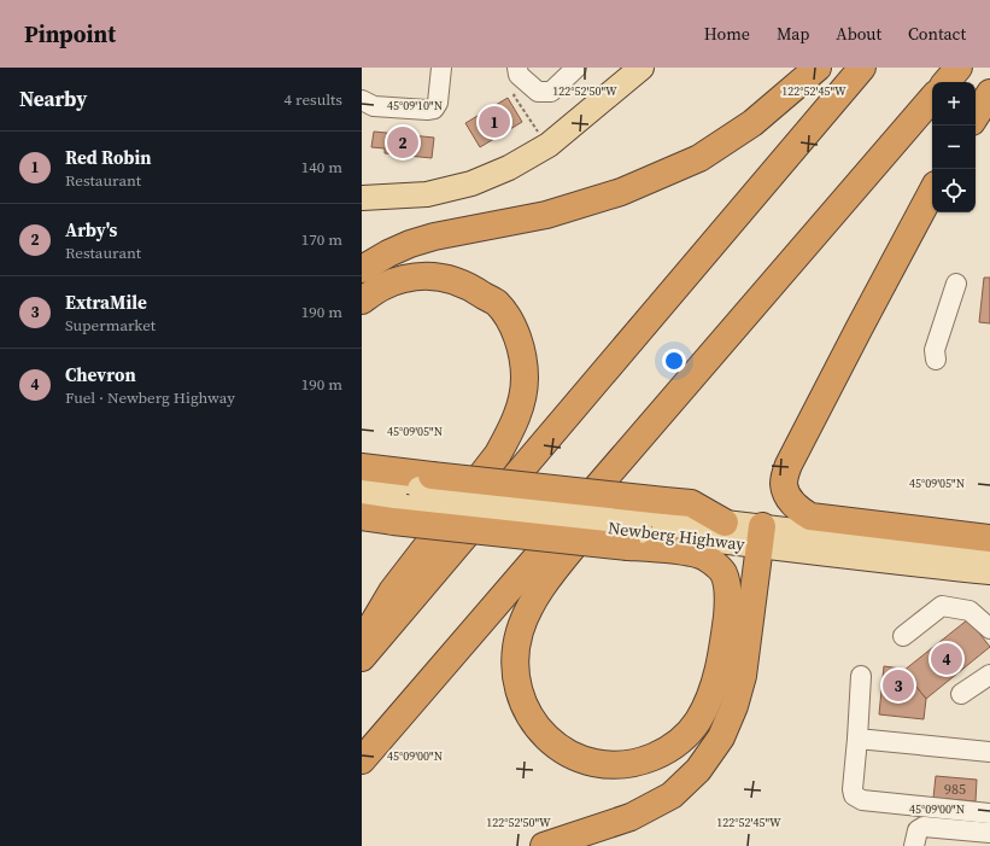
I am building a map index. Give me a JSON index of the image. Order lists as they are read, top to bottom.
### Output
{
  "streets": {
    "main road": ["Newberg Highway"]
  },
  "house_numbers": ["985"],
  "page": {
    "header": "Pinpoint",
    "nav": [
      "Home",
      "Map",
      "About",
      "Contact"
    ],
    "heading": ["Nearby", "4 results"],
    "map_buttons": ["+", "−"],
    "pins": [
      "1",
      "2",
      "4",
      "3"
    ],
    "list": [
      {
        "mark": "1",
        "name": "Red Robin",
        "note": "Restaurant",
        "value": "140 m"
      },
      {
        "mark": "2",
        "name": "Arby's",
        "note": "Restaurant",
        "value": "170 m"
      },
      {
        "mark": "3",
        "name": "ExtraMile",
        "note": "Supermarket",
        "value": "190 m"
      },
      {
        "mark": "4",
        "name": "Chevron",
        "note": "Fuel · Newberg Highway",
        "value": "190 m"
      }
    ]
  },
  "coordinates": [
    "122°52'50\"W",
    "122°52'45\"W",
    "45°09'10\"N",
    "45°09'05\"N",
    "45°09'00\"N"
  ]
}
